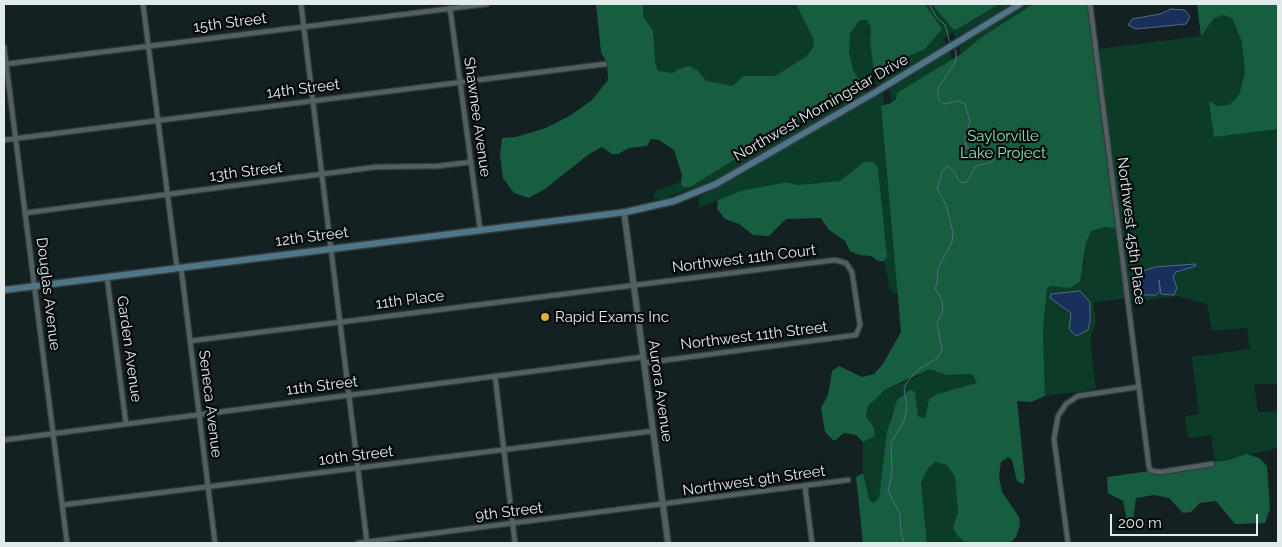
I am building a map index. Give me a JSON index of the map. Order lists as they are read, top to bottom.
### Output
{
  "streets": {
    "main road": ["Northwest Morningstar Drive", "12th Street"],
    "street": [
      "15th Street",
      "14th Street",
      "Shawnee Avenue",
      "13th Street",
      "Northwest 45th Place",
      "Northwest 11th Court",
      "Douglas Avenue",
      "11th Place",
      "Northwest 11th Street",
      "Garden Avenue",
      "11th Street",
      "Aurora Avenue",
      "Seneca Avenue",
      "10th Street",
      "Northwest 9th Street",
      "9th Street"
    ]
  },
  "crossings": [
    ["15th Street", "Shawnee Avenue"],
    ["15th Street", "Douglas Avenue"],
    ["15th Street", "Seneca Avenue"],
    ["14th Street", "Shawnee Avenue"],
    ["14th Street", "Douglas Avenue"],
    ["14th Street", "Seneca Avenue"],
    ["Northwest Morningstar Drive", "12th Street"],
    ["Northwest Morningstar Drive", "Aurora Avenue"],
    ["Shawnee Avenue", "13th Street"],
    ["Shawnee Avenue", "12th Street"],
    ["13th Street", "Douglas Avenue"],
    ["13th Street", "Seneca Avenue"],
    ["12th Street", "Douglas Avenue"],
    ["12th Street", "Garden Avenue"],
    ["12th Street", "Aurora Avenue"],
    ["12th Street", "Seneca Avenue"],
    ["Northwest 11th Court", "11th Place"],
    ["Northwest 11th Court", "Northwest 11th Street"],
    ["Northwest 11th Court", "Aurora Avenue"],
    ["Douglas Avenue", "11th Street"],
    ["Douglas Avenue", "10th Street"],
    ["11th Place", "Aurora Avenue"],
    ["11th Place", "Seneca Avenue"],
    ["Northwest 11th Street", "11th Street"],
    ["Northwest 11th Street", "Aurora Avenue"],
    ["Garden Avenue", "11th Street"],
    ["11th Street", "Aurora Avenue"],
    ["11th Street", "Seneca Avenue"],
    ["Aurora Avenue", "10th Street"],
    ["Aurora Avenue", "Northwest 9th Street"],
    ["Aurora Avenue", "9th Street"],
    ["Seneca Avenue", "10th Street"],
    ["Northwest 9th Street", "9th Street"]
  ],
  "parks": ["Saylorville Lake Project"],
  "places": ["Rapid Exams Inc"],
  "scale_bar": "200 m"
}
